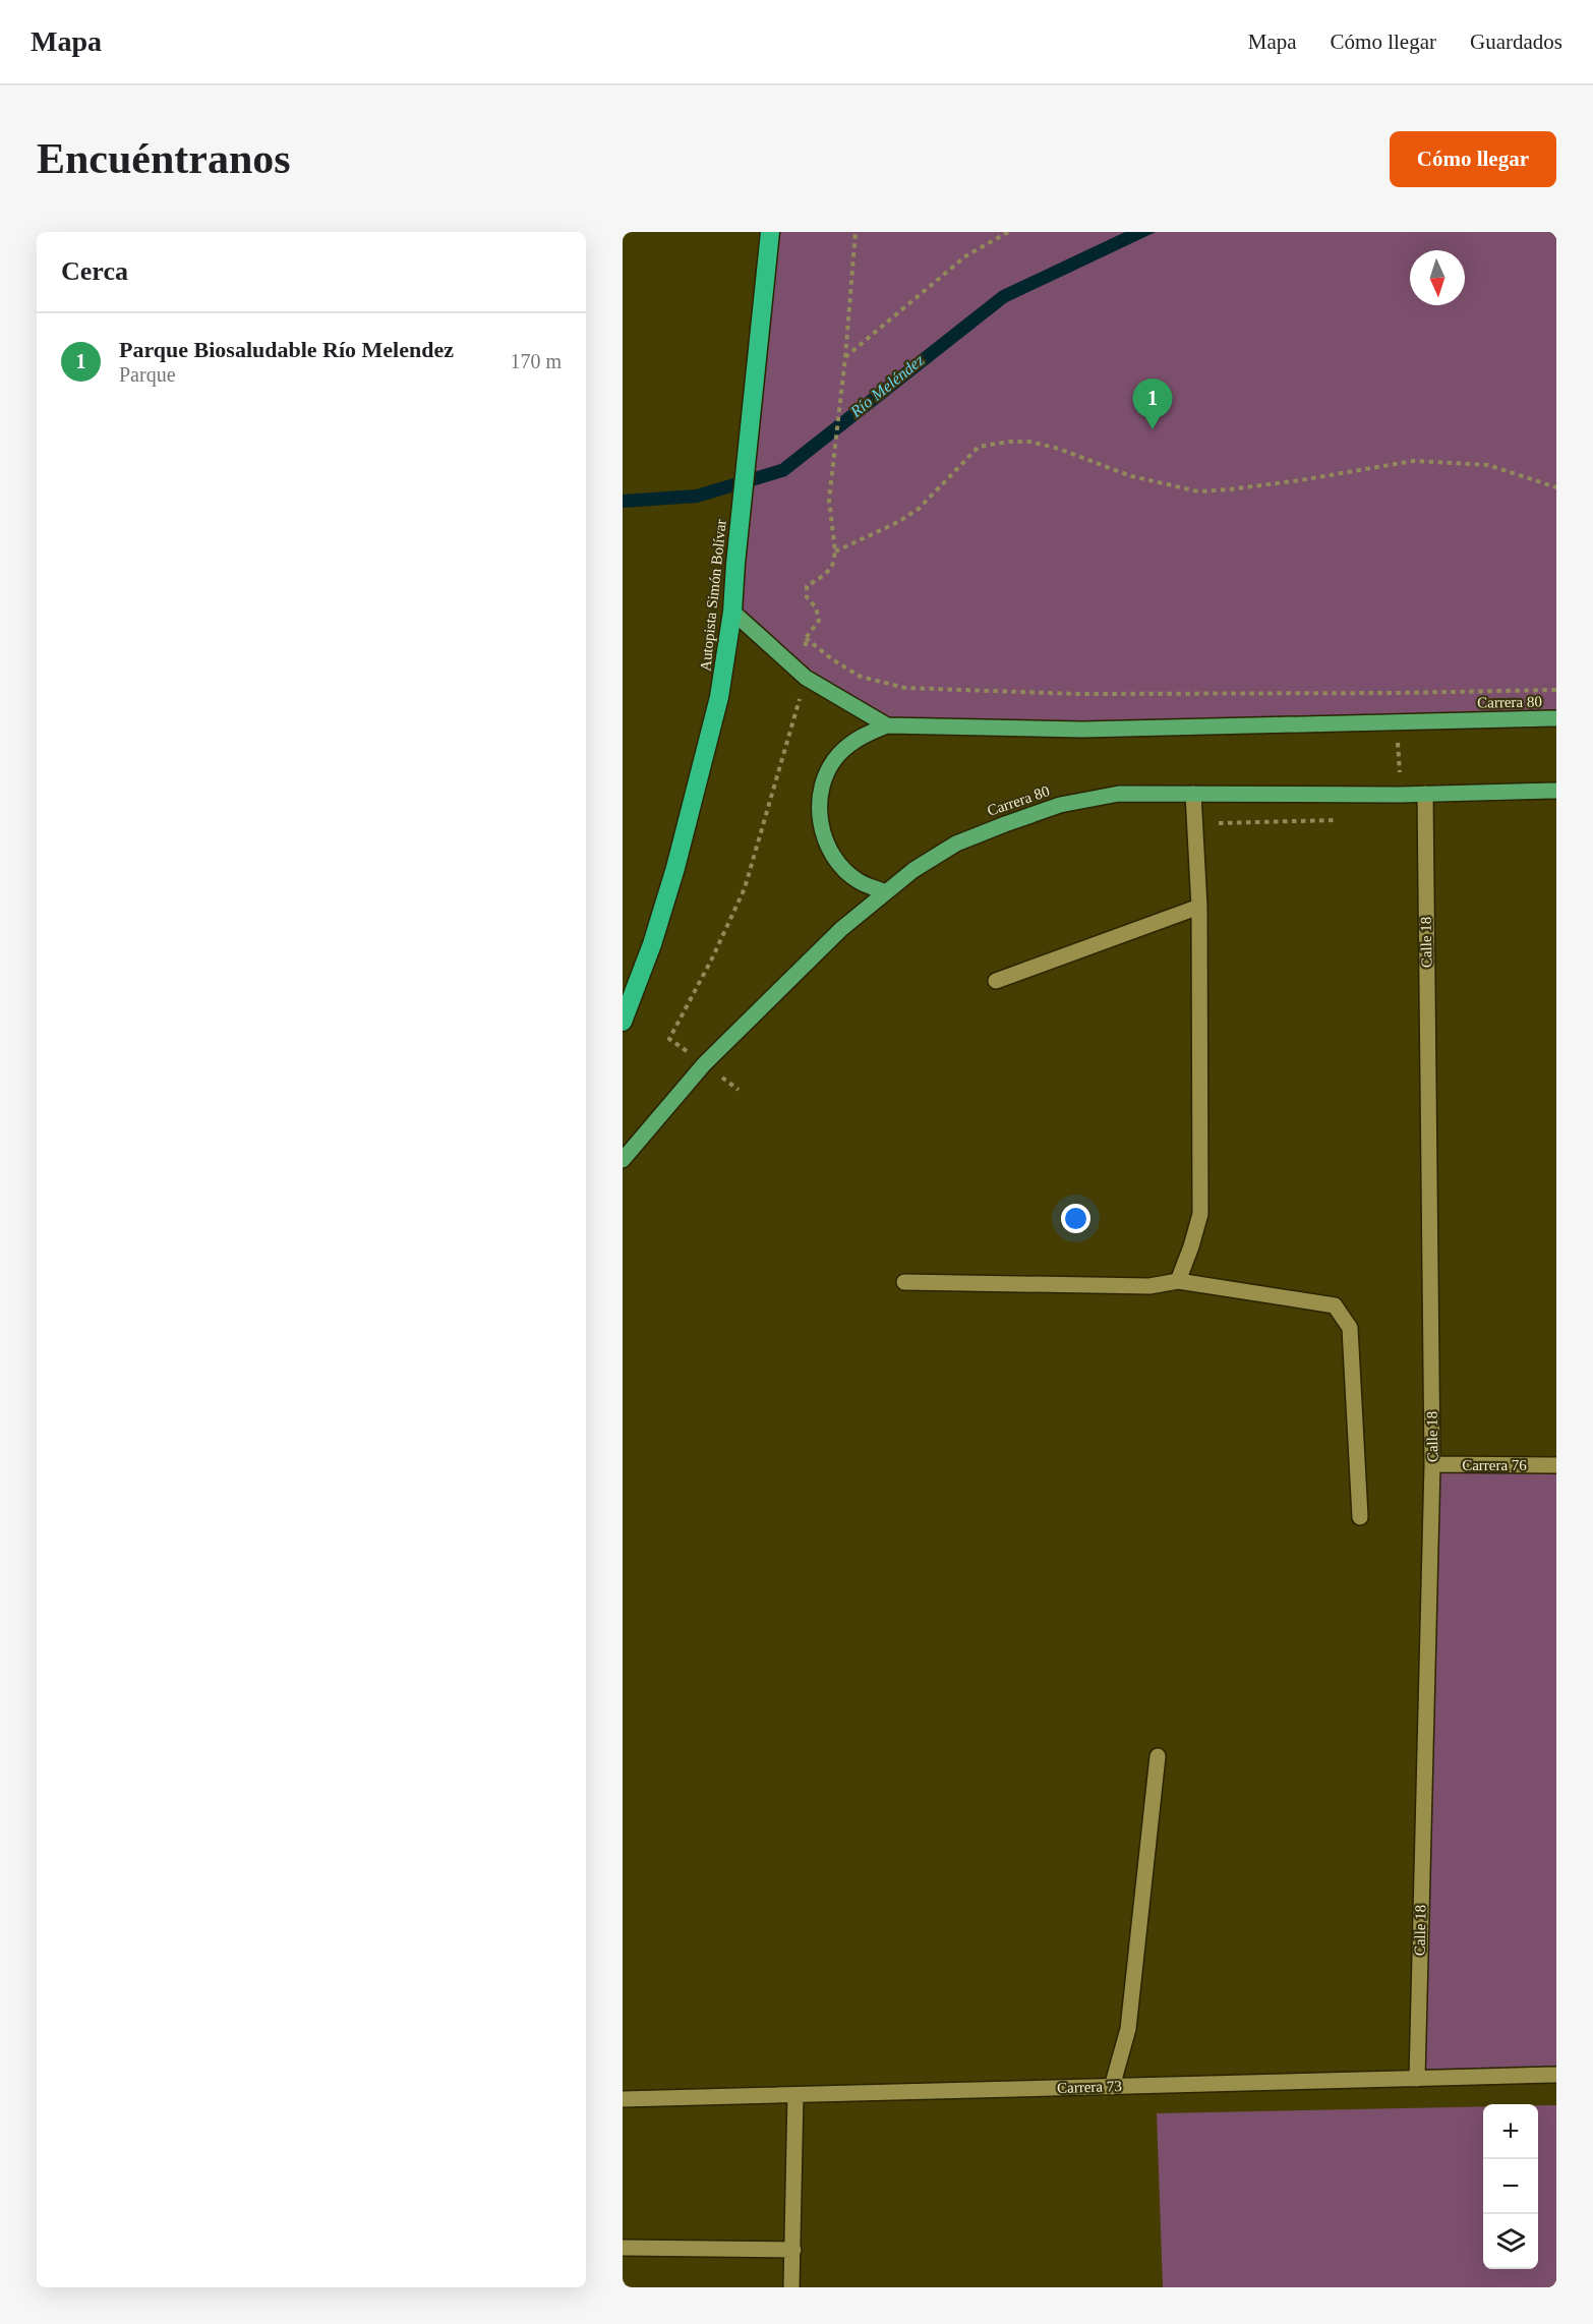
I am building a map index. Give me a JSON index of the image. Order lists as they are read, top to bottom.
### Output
{
  "streets": {
    "highway": ["Autopista Simón Bolívar"],
    "main road": ["Carrera 80"],
    "street": ["Calle 18", "Carrera 76", "Carrera 73"]
  },
  "crossings": [
    ["Autopista Simón Bolívar", "Carrera 80"],
    ["Carrera 80", "Calle 18"],
    ["Calle 18", "Carrera 76"],
    ["Calle 18", "Carrera 73"]
  ],
  "water": ["Río Meléndez"],
  "north": "bottom",
  "page": {
    "header": "Mapa",
    "nav": ["Mapa", "Cómo llegar", "Guardados"],
    "buttons": "Cómo llegar",
    "title": "Encuéntranos",
    "heading": "Cerca",
    "list": [
      {
        "mark": "1",
        "name": "Parque Biosaludable Río Melendez",
        "note": "Parque",
        "value": "170 m"
      }
    ],
    "pins": "1",
    "map_buttons": ["+", "−"]
  }
}
